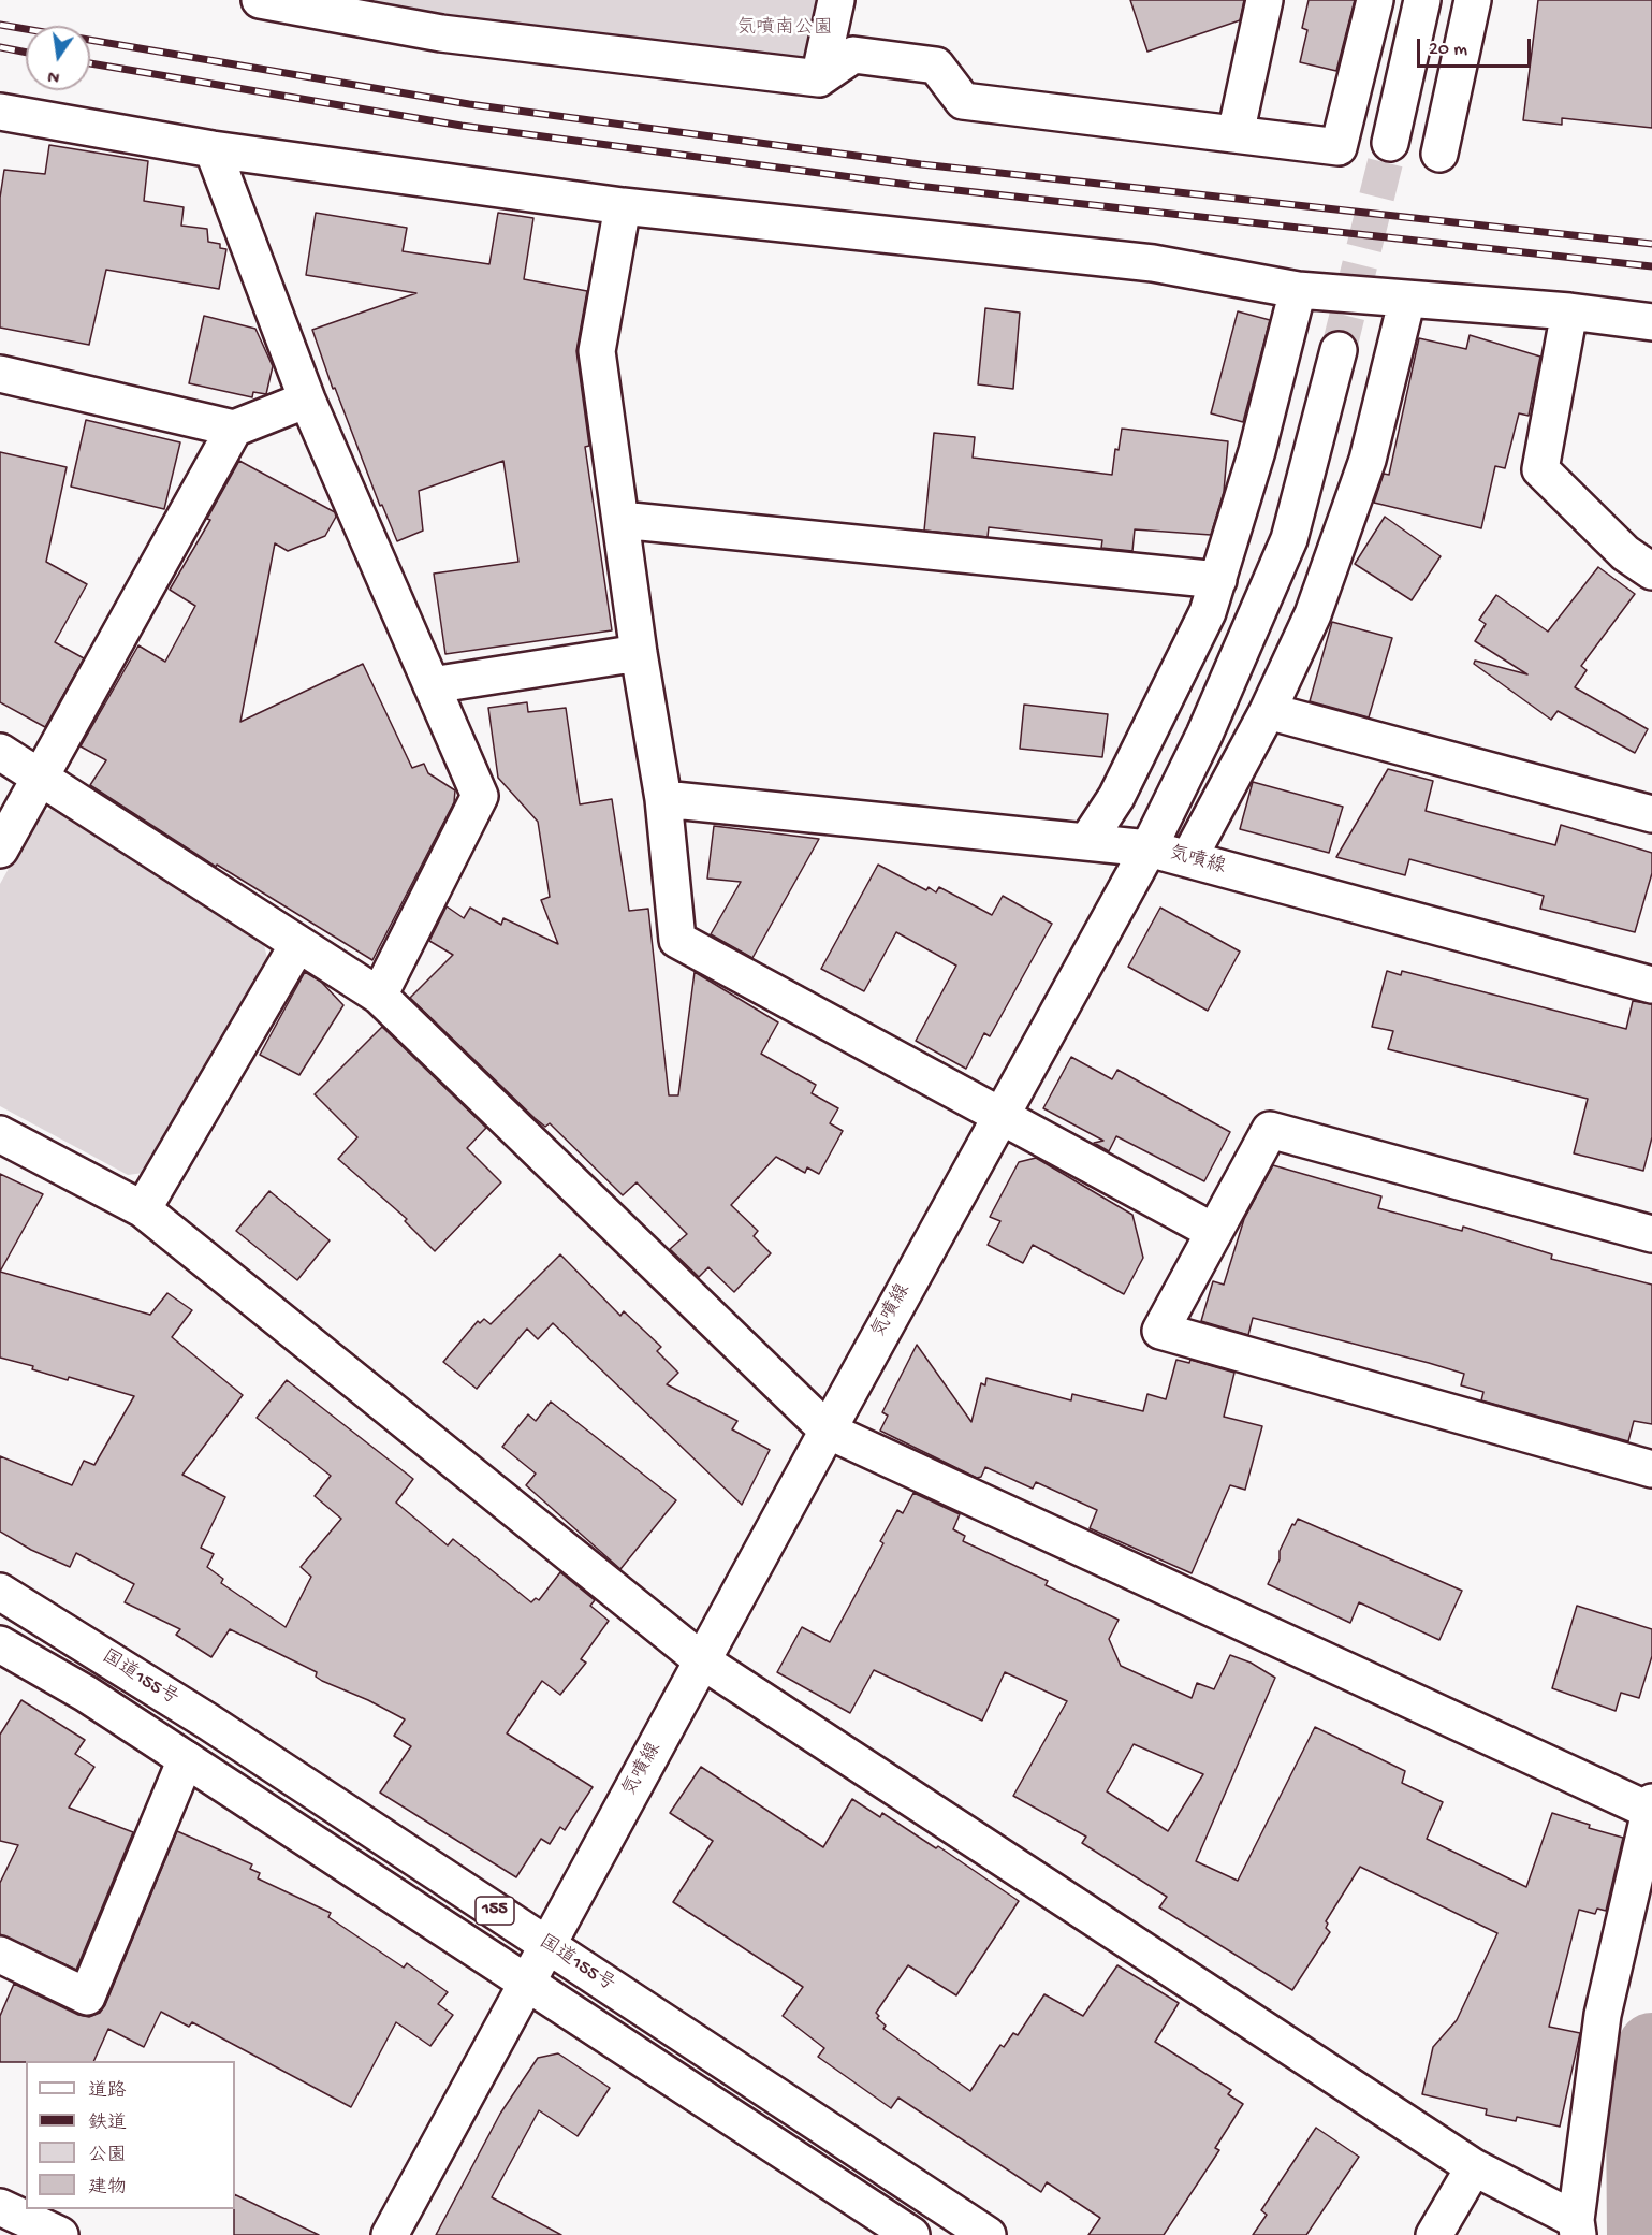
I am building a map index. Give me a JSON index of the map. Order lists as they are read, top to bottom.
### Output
{
  "streets": {
    "main road": ["気噴線", "国道155号", "155"]
  },
  "crossings": [
    ["気噴線", "国道155号"],
    ["気噴線", "155"]
  ],
  "parks": ["気噴南公園"],
  "legend": [
    "道路",
    "鉄道",
    "公園",
    "建物"
  ],
  "scale_bar": "20 m",
  "north": "bottom"
}
